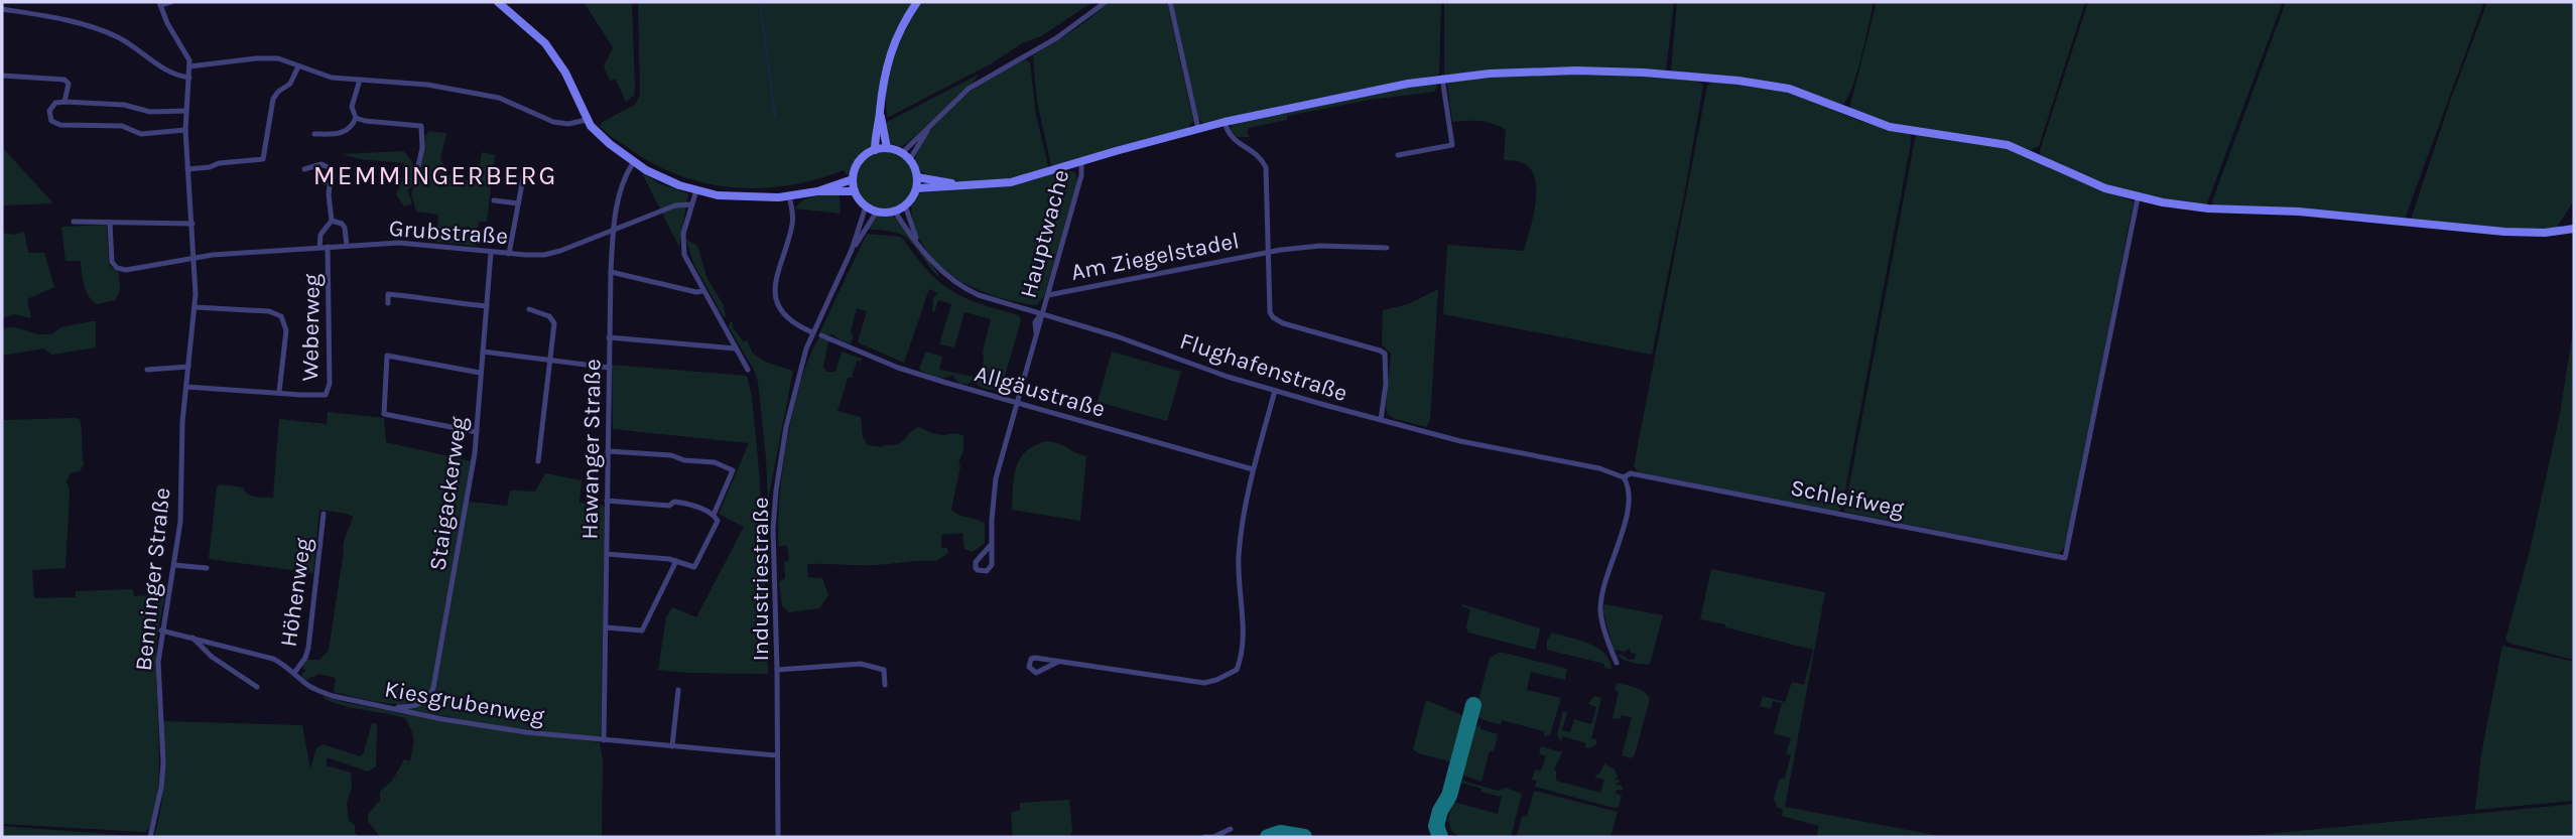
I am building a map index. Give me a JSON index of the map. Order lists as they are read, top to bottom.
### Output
{
  "streets": {
    "street": [
      "Grubstraße",
      "Hauptwache",
      "Am Ziegelstadel",
      "Weberweg",
      "Flughafenstraße",
      "Allgäustraße",
      "Hawanger Straße",
      "Staigackerweg",
      "Schleifweg",
      "Benninger Straße",
      "Industriestraße",
      "Höhenweg",
      "Kiesgrubenweg"
    ]
  },
  "crossings": [
    ["Grubstraße", "Weberweg"],
    ["Grubstraße", "Hawanger Straße"],
    ["Grubstraße", "Staigackerweg"],
    ["Grubstraße", "Benninger Straße"],
    ["Hauptwache", "Am Ziegelstadel"],
    ["Hauptwache", "Flughafenstraße"],
    ["Hauptwache", "Allgäustraße"],
    ["Am Ziegelstadel", "Flughafenstraße"],
    ["Weberweg", "Benninger Straße"],
    ["Flughafenstraße", "Schleifweg"],
    ["Flughafenstraße", "Industriestraße"],
    ["Hawanger Straße", "Kiesgrubenweg"],
    ["Staigackerweg", "Kiesgrubenweg"],
    ["Benninger Straße", "Kiesgrubenweg"],
    ["Industriestraße", "Kiesgrubenweg"],
    ["Höhenweg", "Kiesgrubenweg"]
  ],
  "districts": ["MEMMINGERBERG"]
}
